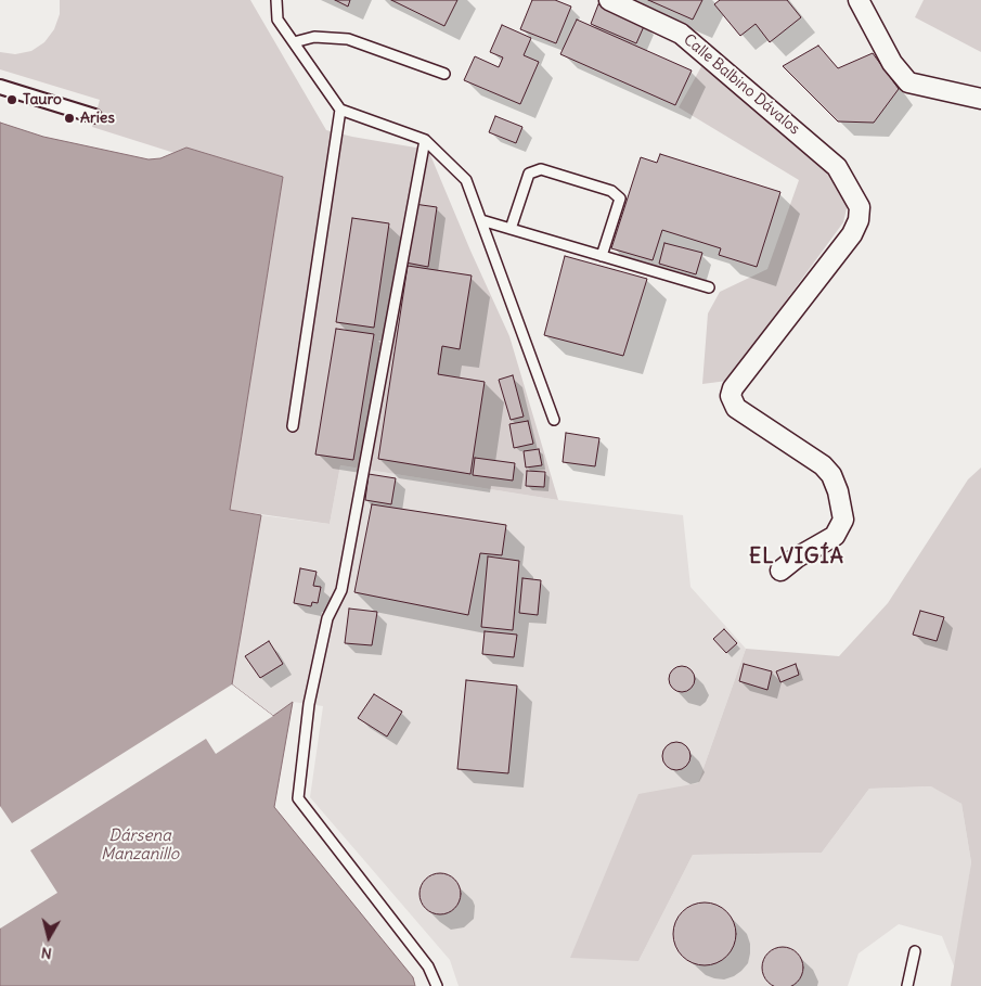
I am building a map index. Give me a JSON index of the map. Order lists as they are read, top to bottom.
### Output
{
  "streets": {
    "street": ["Calle Balbino Dávalos"]
  },
  "districts": ["EL VIGÍA"],
  "water": ["Dársena Manzanillo"],
  "places": ["Tauro", "Aries"],
  "north": "bottom"
}
